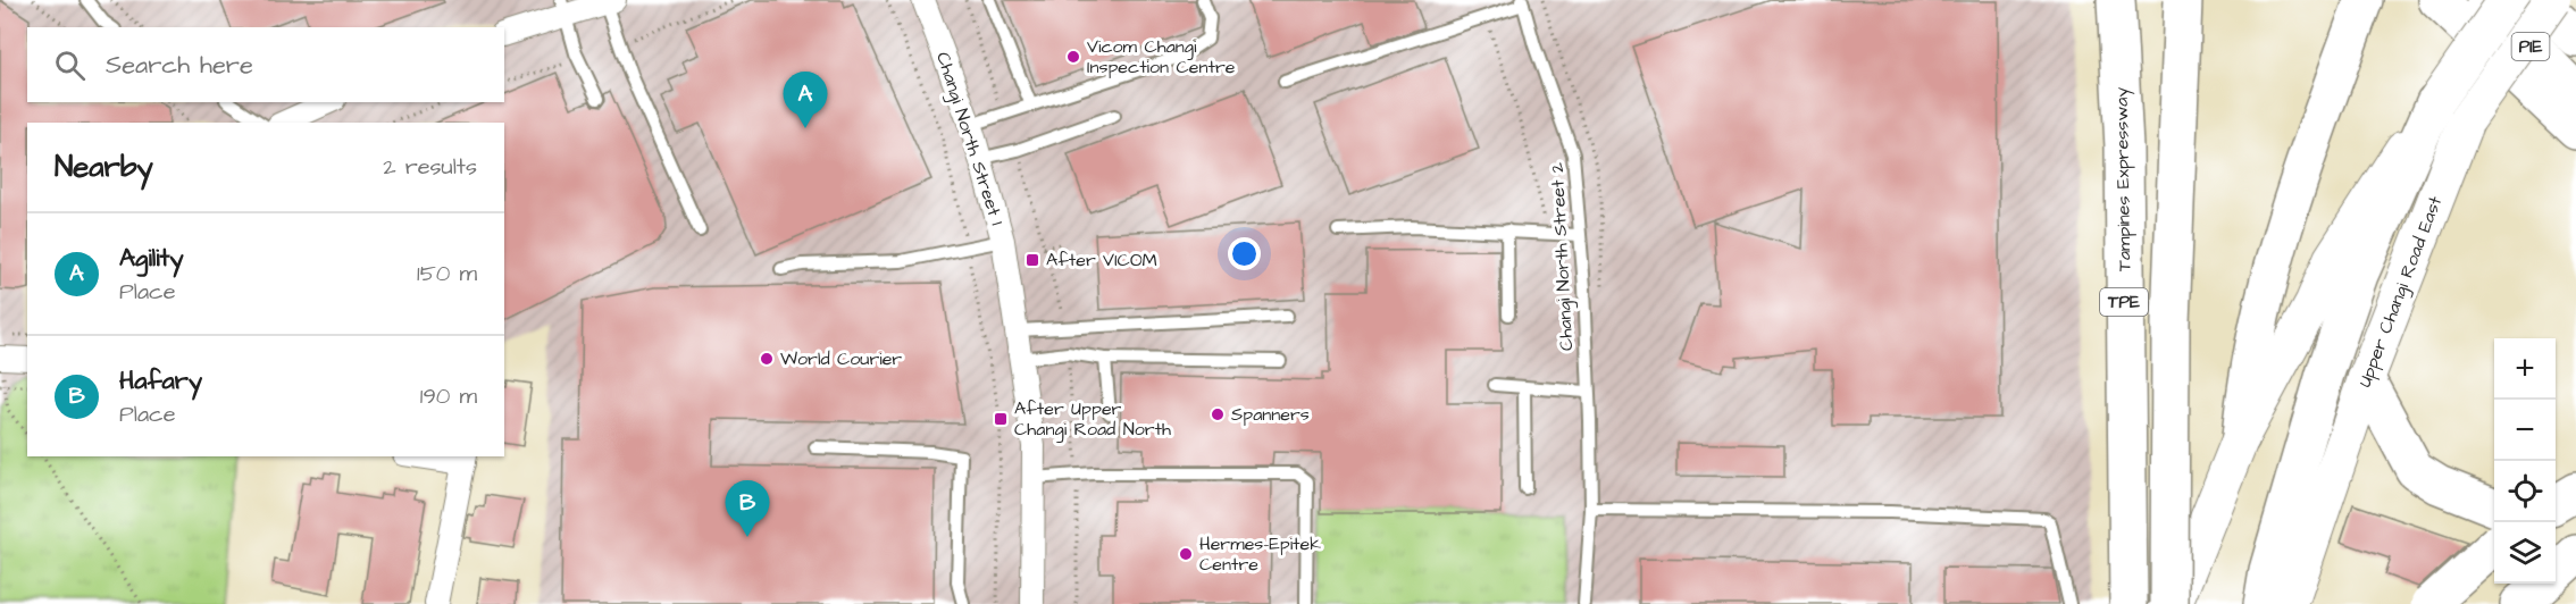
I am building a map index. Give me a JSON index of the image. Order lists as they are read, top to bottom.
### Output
{
  "streets": {
    "highway": ["PIE", "Tampines Expressway", "TPE"],
    "main road": ["Upper Changi Road East"],
    "street": ["Changi North Street 1"],
    "lane": ["Changi North Street 2"]
  },
  "places": {
    "other": [
      "Vicom Changi Inspection Centre",
      "World Courier",
      "Spanners",
      "Hermes-Epitek Centre"
    ],
    "transit": ["After VICOM", "After Upper Changi Road North"]
  },
  "page": {
    "search": "Search here",
    "pins": ["A", "B"],
    "heading": ["Nearby", "2 results"],
    "list": [
      {
        "mark": "A",
        "name": "Agility",
        "note": "Place",
        "value": "150 m"
      },
      {
        "mark": "B",
        "name": "Hafary",
        "note": "Place",
        "value": "190 m"
      }
    ],
    "map_buttons": ["+", "−"]
  }
}
